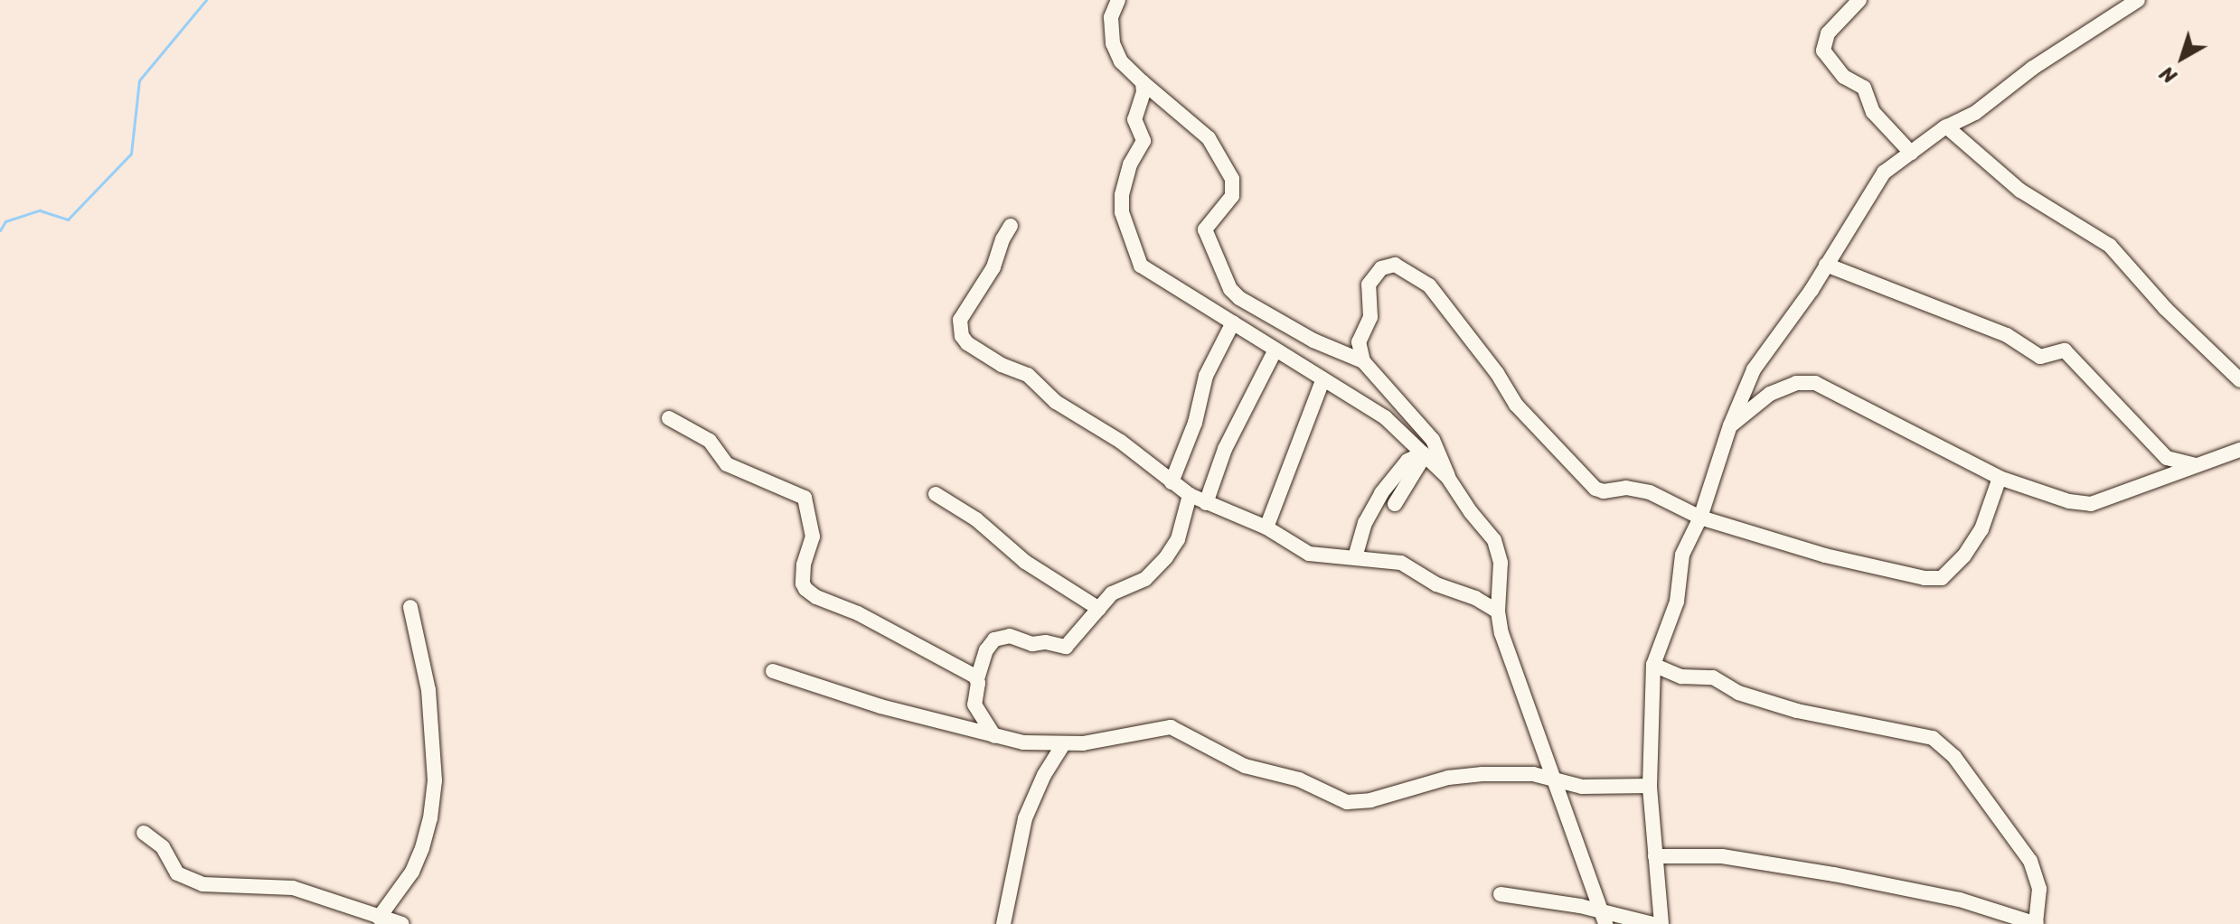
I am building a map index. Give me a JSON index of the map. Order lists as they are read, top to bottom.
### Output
{
  "north": "bottom left"
}
